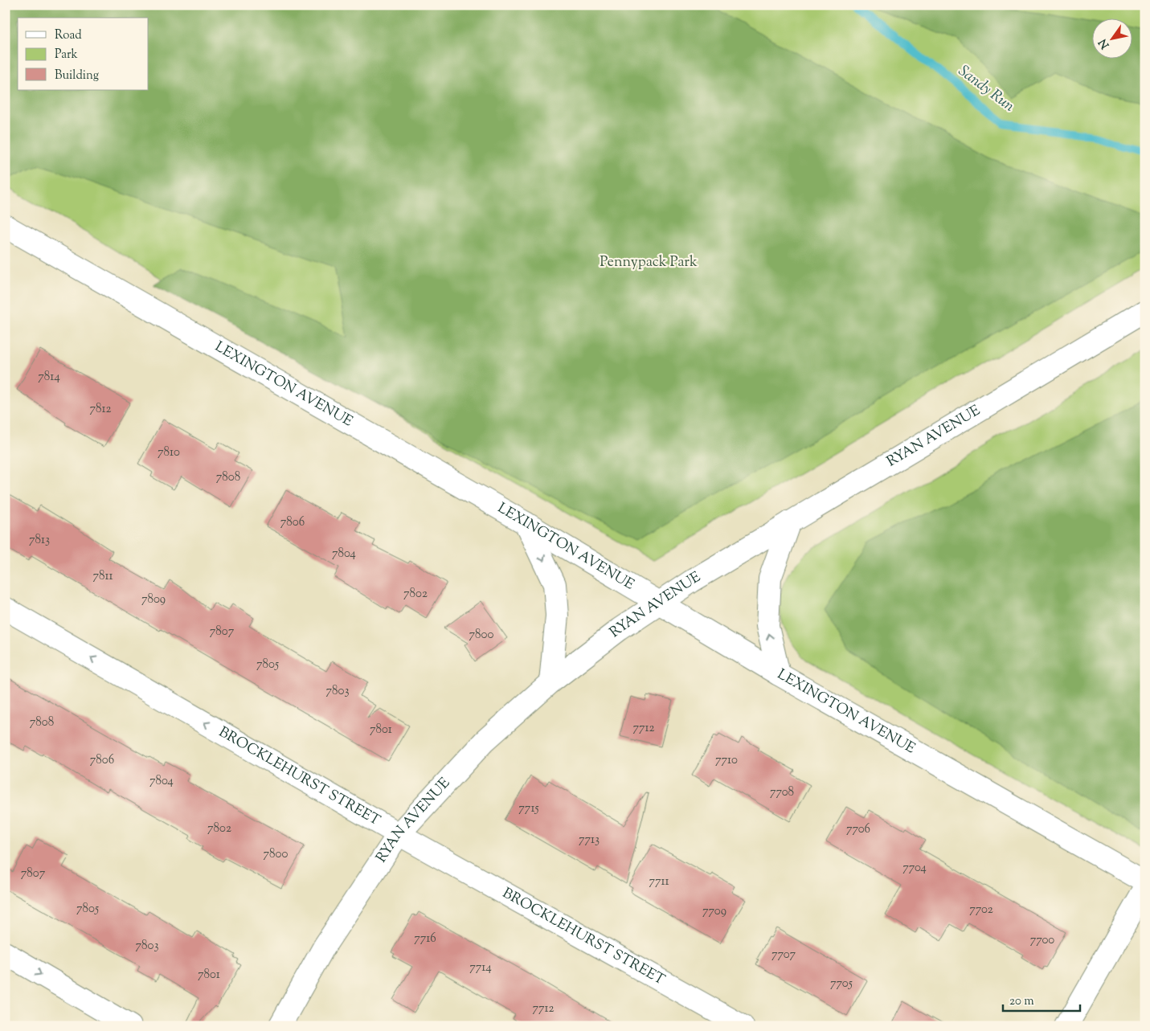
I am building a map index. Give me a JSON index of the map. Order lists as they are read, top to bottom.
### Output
{
  "streets": {
    "street": ["LEXINGTON AVENUE", "RYAN AVENUE", "BROCKLEHURST STREET"]
  },
  "crossings": [
    ["LEXINGTON AVENUE", "RYAN AVENUE"],
    ["RYAN AVENUE", "BROCKLEHURST STREET"]
  ],
  "one_way": ["BROCKLEHURST STREET"],
  "water": ["Sandy Run"],
  "parks": ["Pennypack Park"],
  "house_numbers": [
    "7814",
    "7812",
    "7810",
    "7808",
    "7806",
    "7813",
    "7804",
    "7811",
    "7802",
    "7809",
    "7807",
    "7800",
    "7805",
    "7803",
    "7808",
    "7712",
    "7801",
    "7806",
    "7710",
    "7804",
    "7708",
    "7715",
    "7802",
    "7706",
    "7713",
    "7800",
    "7704",
    "7807",
    "7711",
    "7805",
    "7702",
    "7709",
    "7716",
    "7700",
    "7803",
    "7707",
    "7714",
    "7801",
    "7705",
    "7712"
  ],
  "legend": ["Road", "Park", "Building"],
  "scale_bar": "20 m",
  "north": "bottom left"
}
